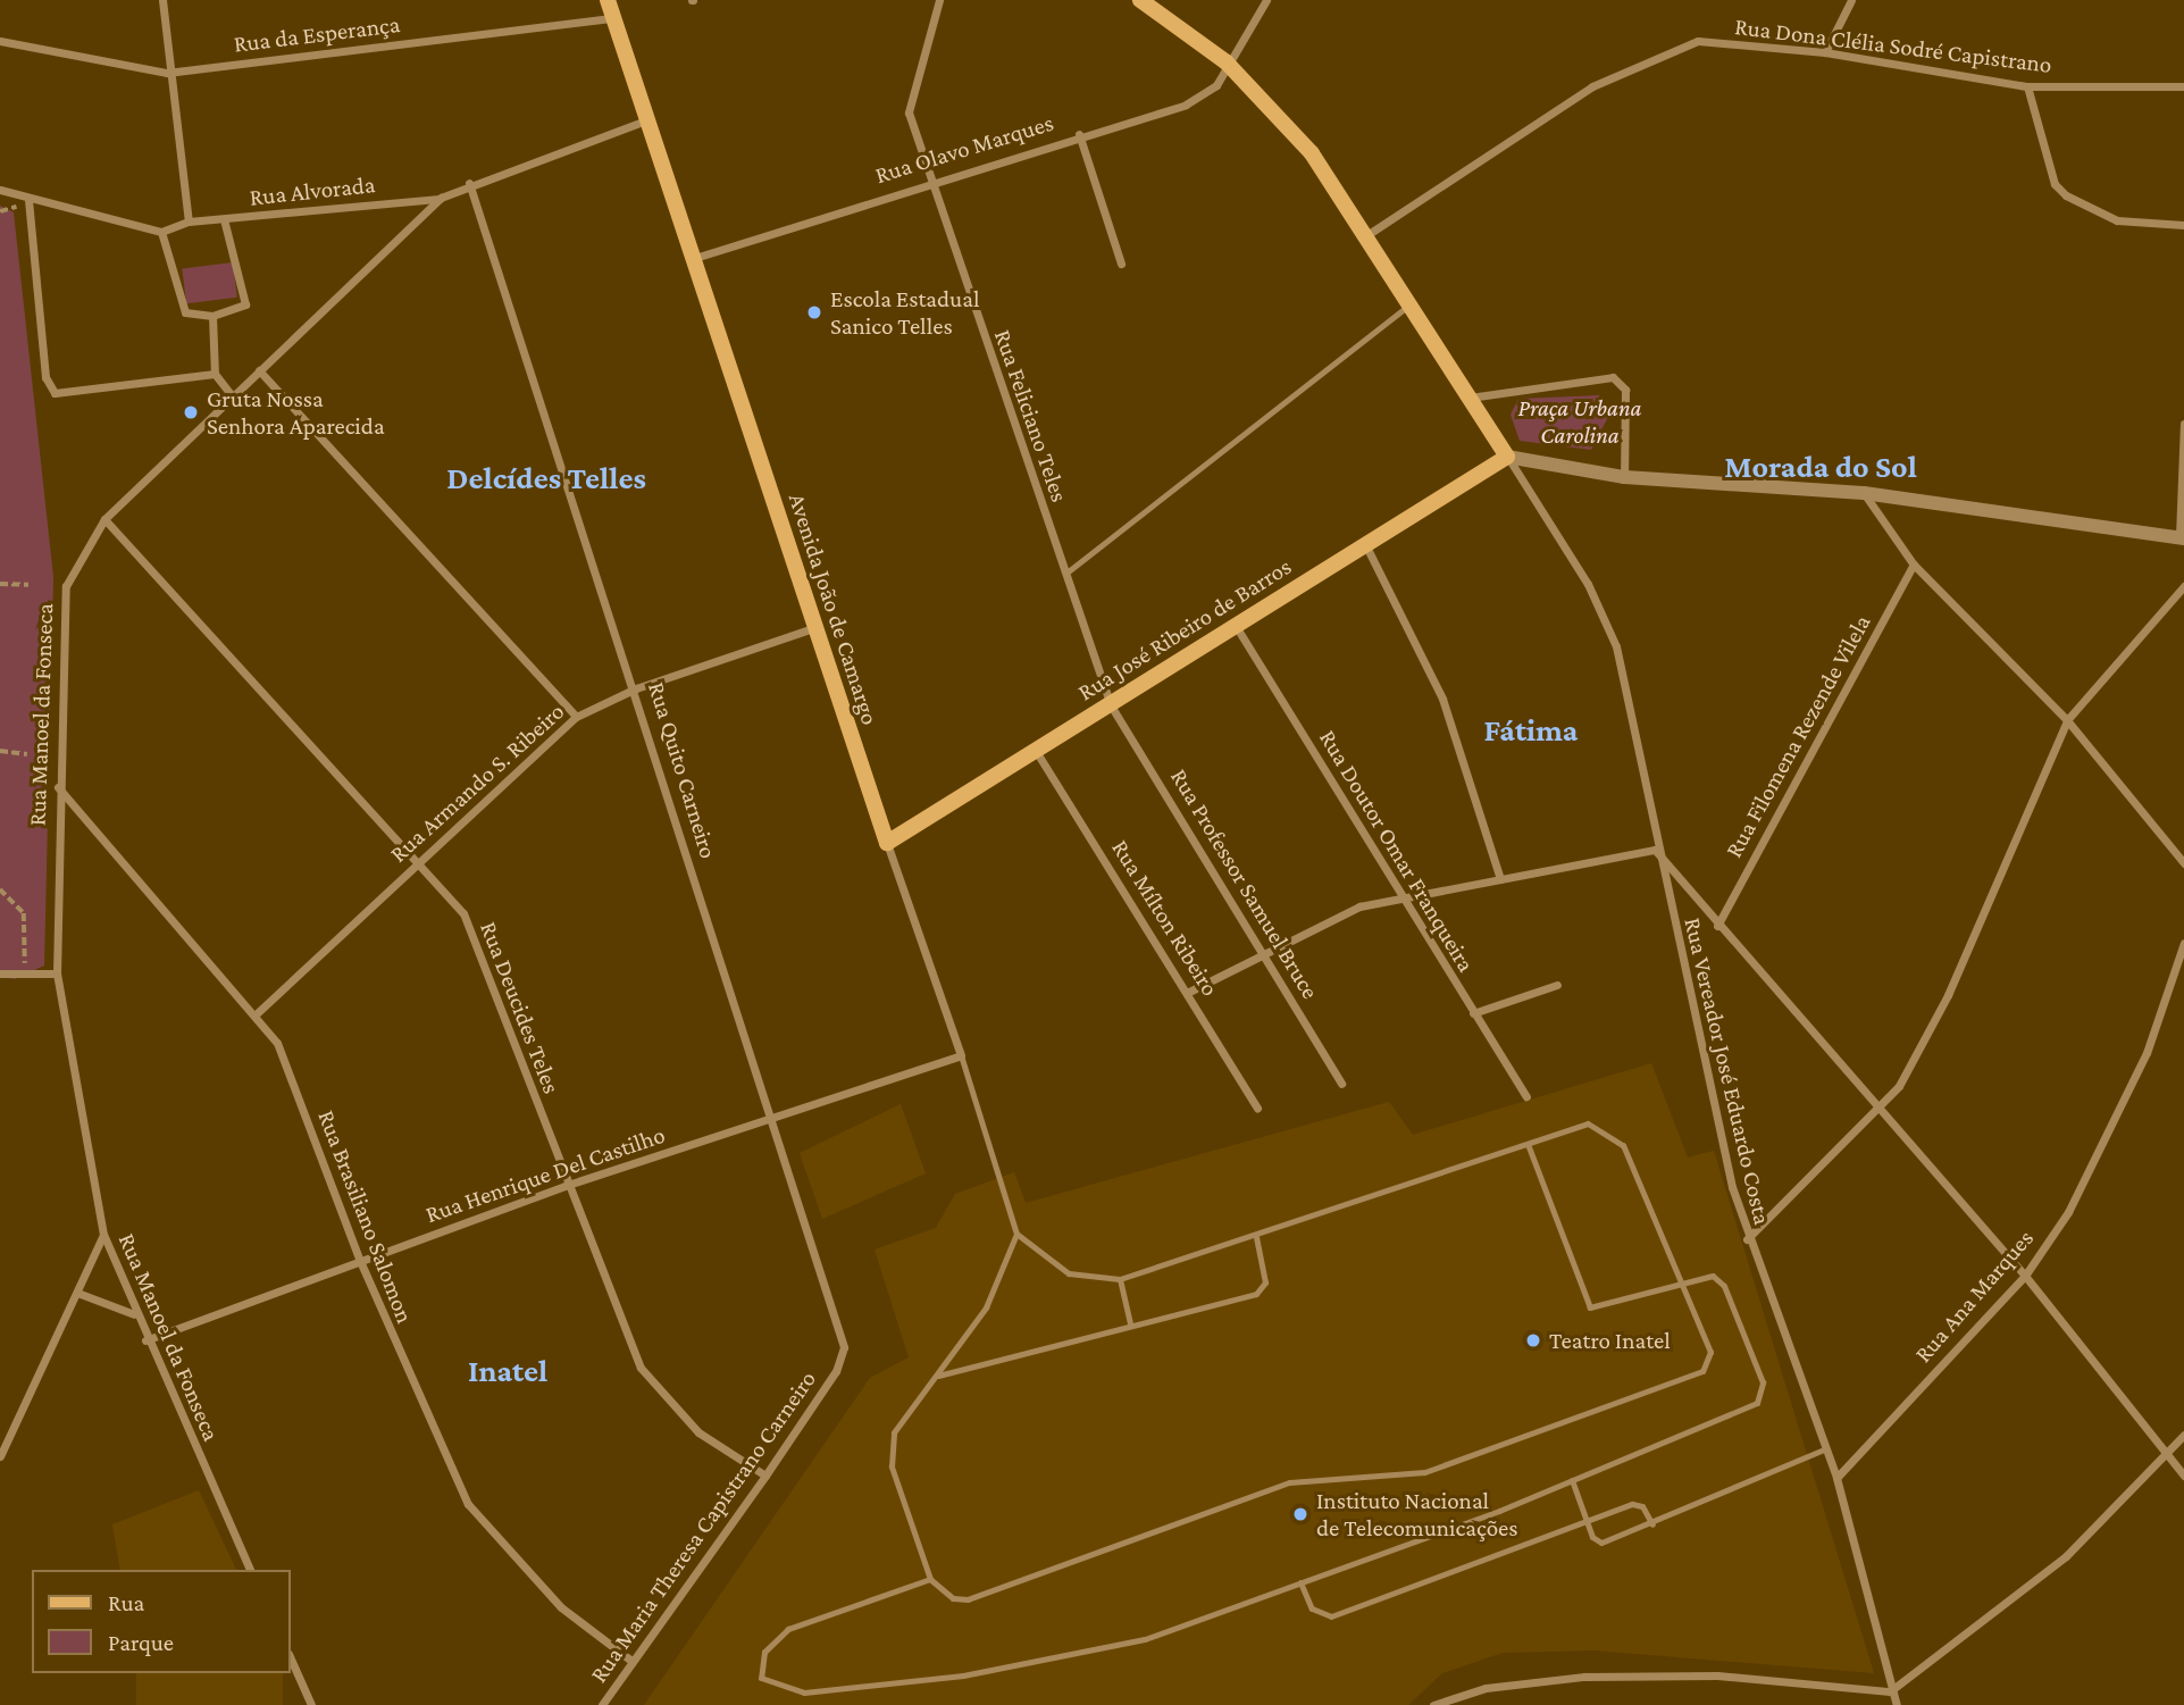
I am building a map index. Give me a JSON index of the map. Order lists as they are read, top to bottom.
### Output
{
  "streets": {
    "main road": ["Avenida João de Camargo", "Rua José Ribeiro de Barros"],
    "street": [
      "Rua da Esperança",
      "Rua Dona Clélia Sodré Capistrano",
      "Rua Olavo Marques",
      "Rua Alvorada",
      "Rua Feliciano Teles",
      "Rua Manoel da Fonseca",
      "Rua Filomena Rezende Vilela",
      "Rua Quito Carneiro",
      "Rua Armando S. Ribeiro",
      "Rua Doutor Omar Franqueira",
      "Rua Professor Samuel Bruce",
      "Rua Mílton Ribeiro",
      "Rua Deucides Teles",
      "Rua Vereador José Eduardo Costa",
      "Rua Henrique Del Castilho",
      "Rua Brasiliano Salomon",
      "Rua Ana Marques",
      "Rua Maria Theresa Capistrano Carneiro"
    ]
  },
  "crossings": [
    ["Rua da Esperança", "Avenida João de Camargo"],
    ["Rua Olavo Marques", "Rua Feliciano Teles"],
    ["Rua Olavo Marques", "Avenida João de Camargo"],
    ["Rua Alvorada", "Rua Manoel da Fonseca"],
    ["Rua Feliciano Teles", "Rua José Ribeiro de Barros"],
    ["Rua Feliciano Teles", "Rua Professor Samuel Bruce"],
    ["Avenida João de Camargo", "Rua José Ribeiro de Barros"],
    ["Avenida João de Camargo", "Rua Manoel da Fonseca"],
    ["Avenida João de Camargo", "Rua Armando S. Ribeiro"],
    ["Avenida João de Camargo", "Rua Henrique Del Castilho"],
    ["Rua José Ribeiro de Barros", "Rua Doutor Omar Franqueira"],
    ["Rua José Ribeiro de Barros", "Rua Professor Samuel Bruce"],
    ["Rua José Ribeiro de Barros", "Rua Mílton Ribeiro"],
    ["Rua José Ribeiro de Barros", "Rua Vereador José Eduardo Costa"],
    ["Rua Manoel da Fonseca", "Rua Quito Carneiro"],
    ["Rua Manoel da Fonseca", "Rua Deucides Teles"],
    ["Rua Manoel da Fonseca", "Rua Henrique Del Castilho"],
    ["Rua Manoel da Fonseca", "Rua Brasiliano Salomon"],
    ["Rua Quito Carneiro", "Rua Armando S. Ribeiro"],
    ["Rua Quito Carneiro", "Rua Henrique Del Castilho"],
    ["Rua Quito Carneiro", "Rua Maria Theresa Capistrano Carneiro"],
    ["Rua Armando S. Ribeiro", "Rua Deucides Teles"],
    ["Rua Armando S. Ribeiro", "Rua Brasiliano Salomon"],
    ["Rua Deucides Teles", "Rua Henrique Del Castilho"],
    ["Rua Deucides Teles", "Rua Maria Theresa Capistrano Carneiro"],
    ["Rua Vereador José Eduardo Costa", "Rua Ana Marques"],
    ["Rua Henrique Del Castilho", "Rua Brasiliano Salomon"],
    ["Rua Brasiliano Salomon", "Rua Maria Theresa Capistrano Carneiro"]
  ],
  "districts": [
    "Morada do Sol",
    "Delcídes Telles",
    "Fátima",
    "Inatel"
  ],
  "parks": ["Praça Urbana Carolina"],
  "places": [
    "Escola Estadual Sanico Telles",
    "Gruta Nossa Senhora Aparecida",
    "Teatro Inatel",
    "Instituto Nacional de Telecomunicações"
  ],
  "legend": ["Rua", "Parque"]
}
